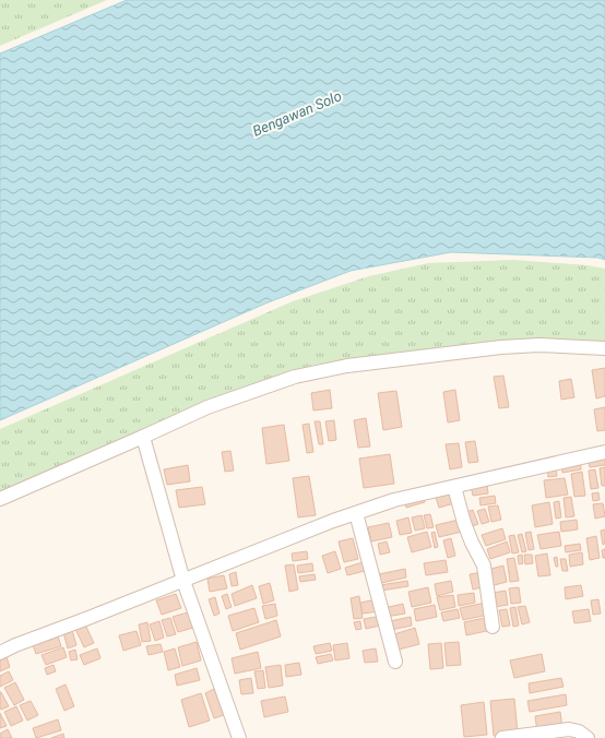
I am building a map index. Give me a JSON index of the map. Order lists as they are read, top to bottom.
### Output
{
  "water": ["Bengawan Solo"]
}
